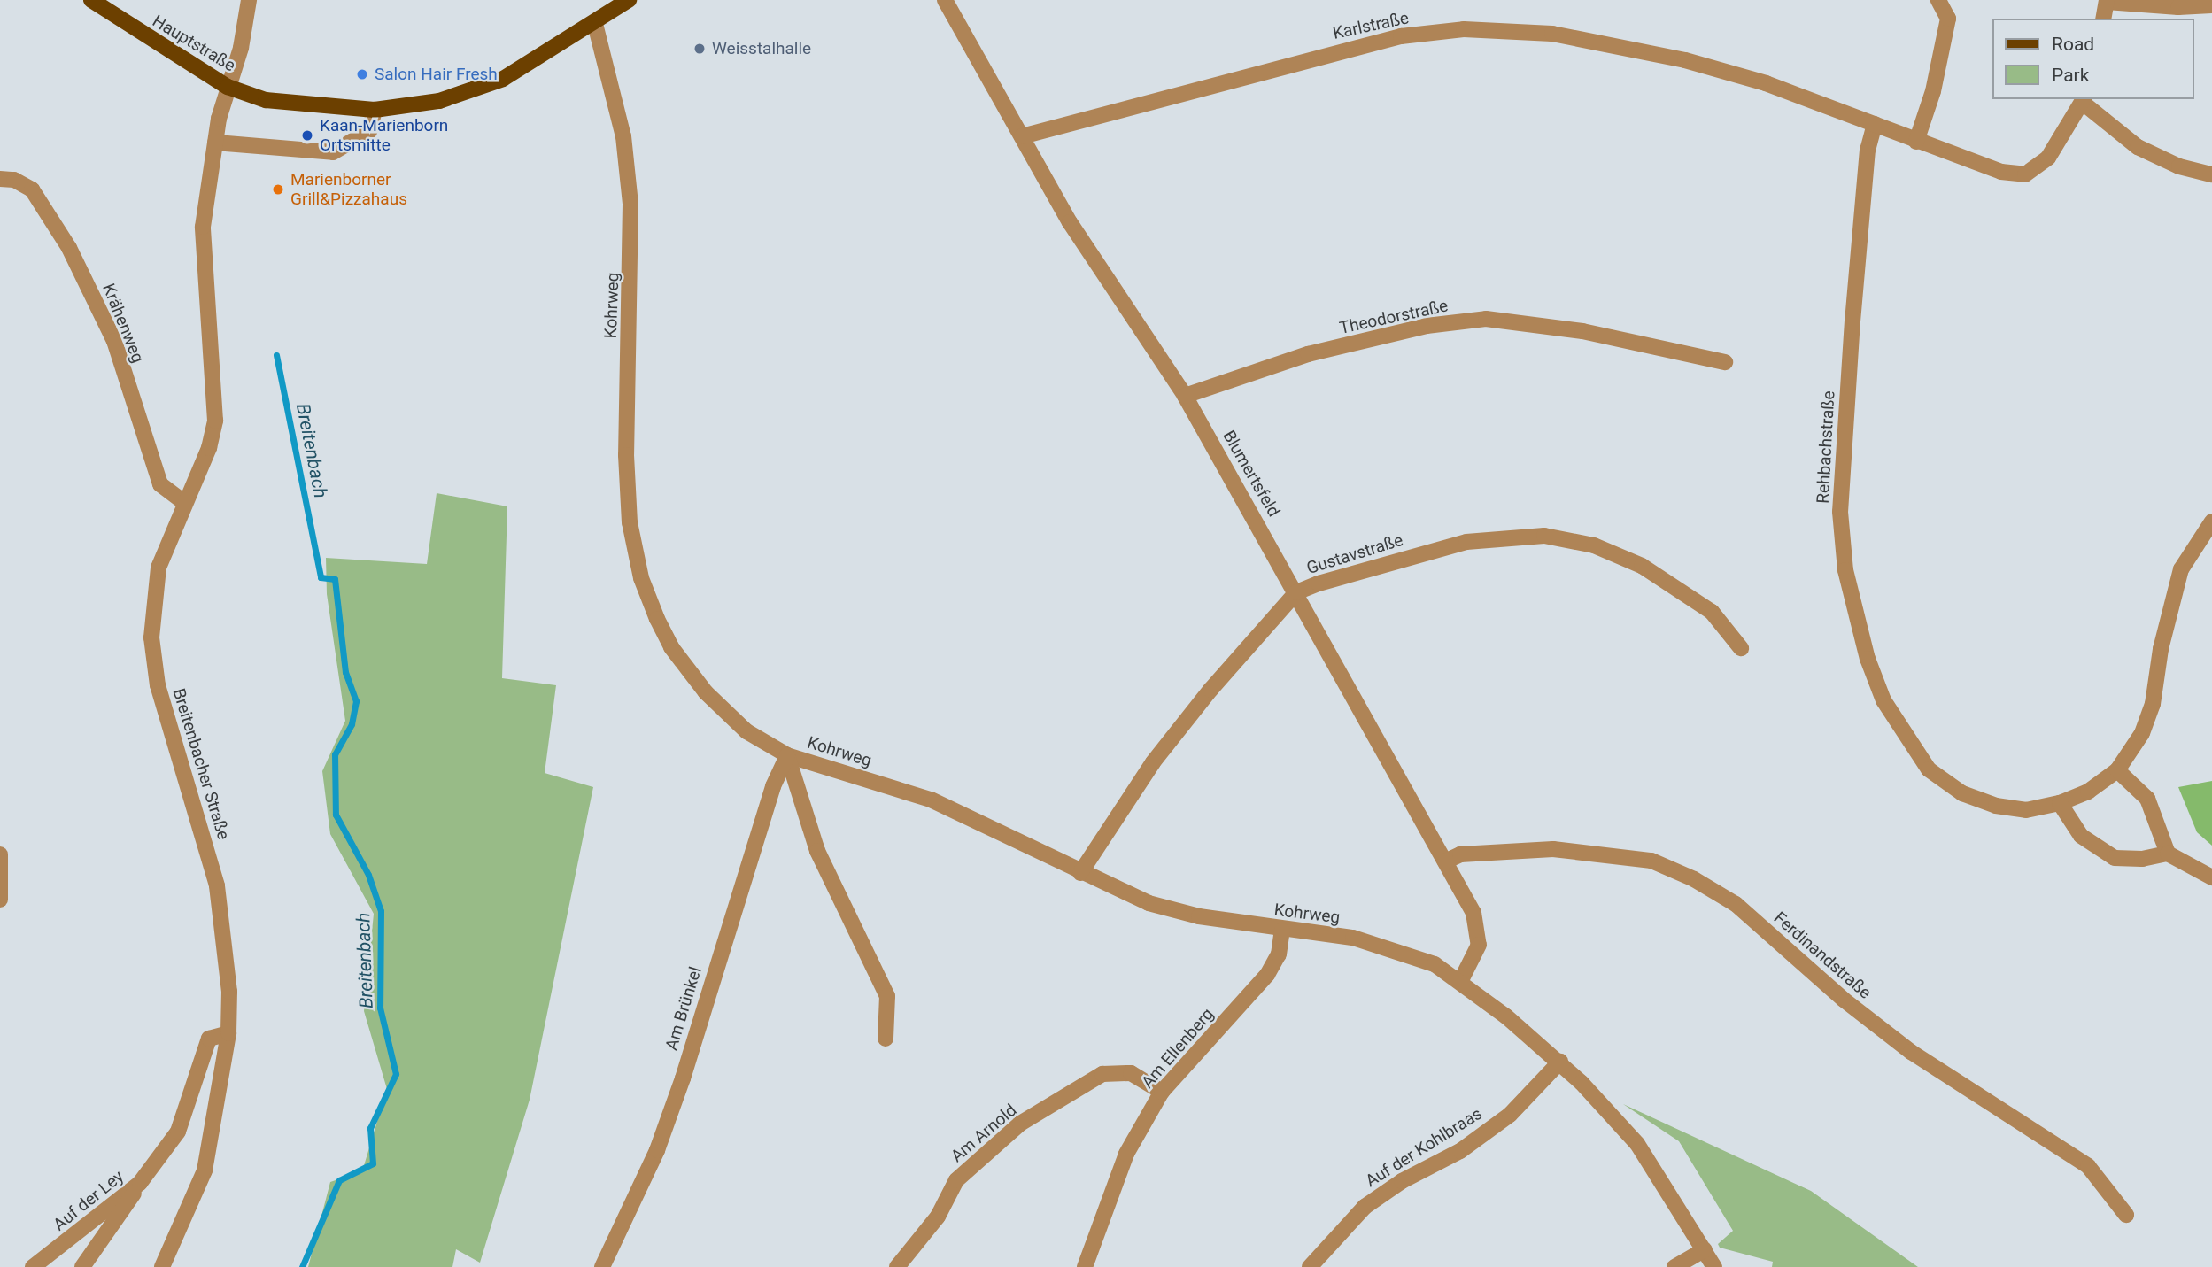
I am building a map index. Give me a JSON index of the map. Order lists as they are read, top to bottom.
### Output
{
  "streets": {
    "main road": ["Hauptstraße"],
    "street": [
      "Karlstraße",
      "Kohrweg",
      "Theodorstraße",
      "Krähenweg",
      "Rehbachstraße",
      "Blumertsfeld",
      "Gustavstraße",
      "Breitenbacher Straße",
      "Ferdinandstraße",
      "Am Brünkel",
      "Am Ellenberg",
      "Am Arnold",
      "Auf der Kohlbraas",
      "Auf der Ley"
    ]
  },
  "crossings": [
    ["Karlstraße", "Rehbachstraße"],
    ["Karlstraße", "Blumertsfeld"],
    ["Hauptstraße", "Kohrweg"],
    ["Hauptstraße", "Breitenbacher Straße"],
    ["Kohrweg", "Blumertsfeld"],
    ["Kohrweg", "Gustavstraße"],
    ["Kohrweg", "Am Brünkel"],
    ["Kohrweg", "Am Ellenberg"],
    ["Kohrweg", "Auf der Kohlbraas"],
    ["Theodorstraße", "Blumertsfeld"],
    ["Krähenweg", "Breitenbacher Straße"],
    ["Blumertsfeld", "Gustavstraße"],
    ["Blumertsfeld", "Ferdinandstraße"],
    ["Breitenbacher Straße", "Auf der Ley"],
    ["Am Ellenberg", "Am Arnold"]
  ],
  "water": ["Breitenbach"],
  "places": [
    "Weisstalhalle",
    "Salon Hair Fresh",
    "Kaan-Marienborn Ortsmitte",
    "Marienborner Grill&Pizzahaus"
  ],
  "legend": ["Road", "Park"]
}
